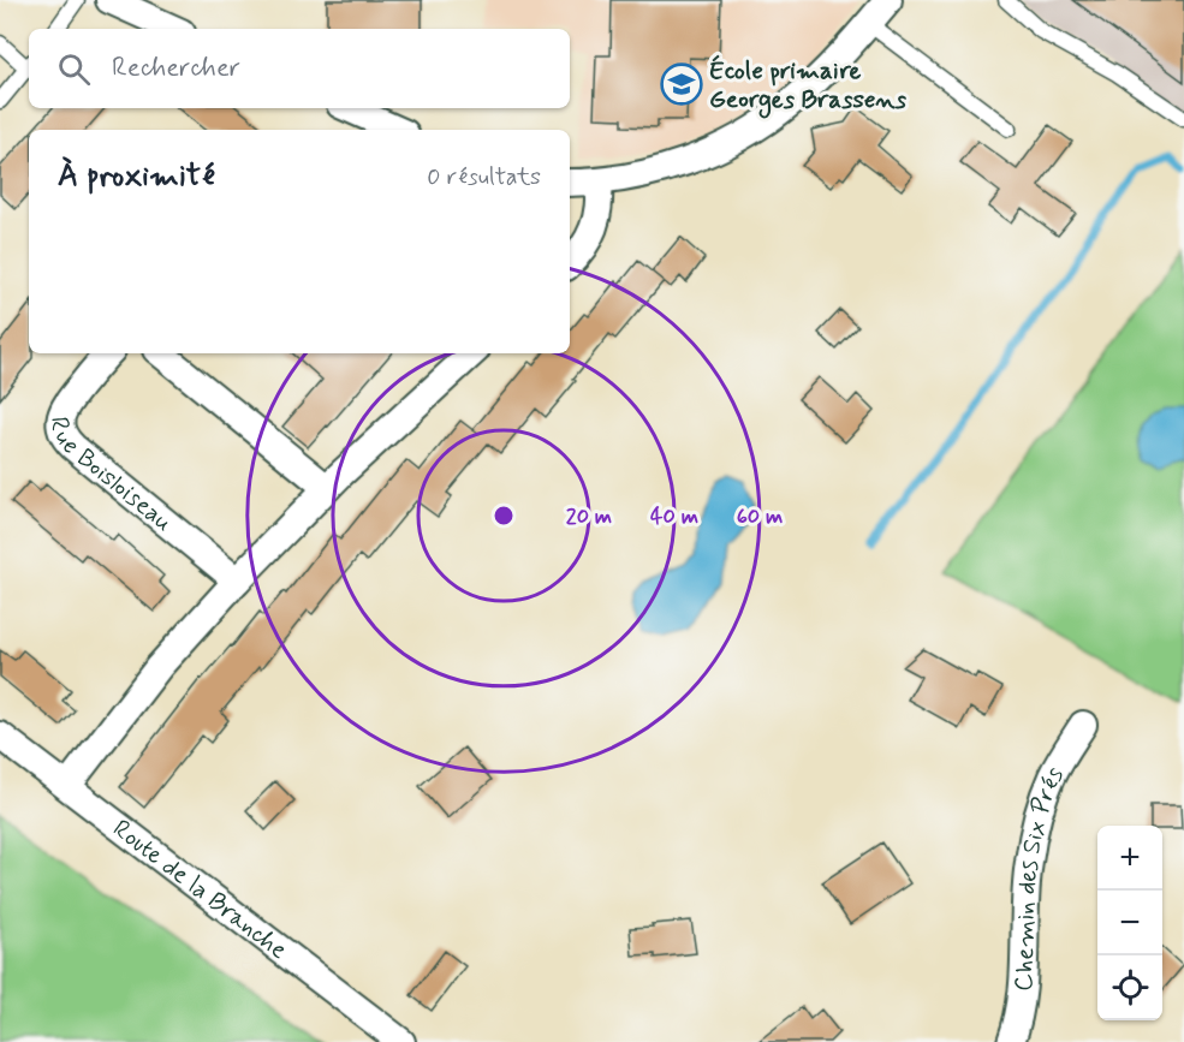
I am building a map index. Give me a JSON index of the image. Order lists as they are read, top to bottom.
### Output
{
  "streets": {
    "street": ["Rue Boisloiseau", "Chemin des Six Prés", "Route de la Branche"]
  },
  "places": {
    "school or university": ["École primaire Georges Brassens"]
  },
  "page": {
    "search": "Rechercher",
    "heading": ["À proximité", "0 résultats"],
    "map_buttons": ["+", "−"]
  },
  "rings": ["20 m", "40 m", "60 m"]
}
